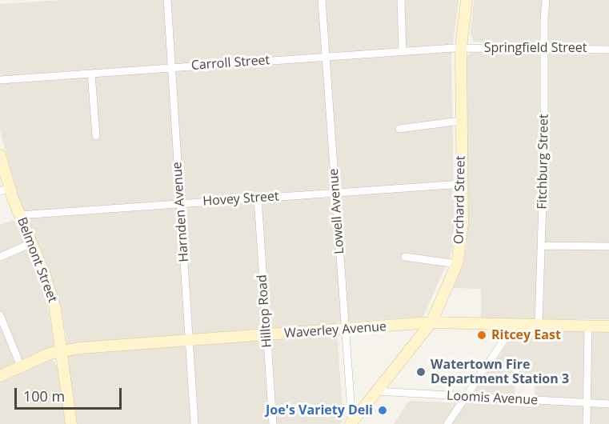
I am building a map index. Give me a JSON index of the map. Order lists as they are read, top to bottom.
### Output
{
  "streets": {
    "main road": ["Orchard Street", "Belmont Street", "Waverley Avenue"],
    "street": [
      "Springfield Street",
      "Carroll Street",
      "Fitchburg Street",
      "Hovey Street",
      "Lowell Avenue",
      "Harnden Avenue",
      "Hilltop Road",
      "Loomis Avenue"
    ]
  },
  "crossings": [
    ["Springfield Street", "Carroll Street"],
    ["Springfield Street", "Fitchburg Street"],
    ["Springfield Street", "Orchard Street"],
    ["Carroll Street", "Orchard Street"],
    ["Carroll Street", "Lowell Avenue"],
    ["Carroll Street", "Harnden Avenue"],
    ["Fitchburg Street", "Waverley Avenue"],
    ["Hovey Street", "Orchard Street"],
    ["Hovey Street", "Lowell Avenue"],
    ["Hovey Street", "Harnden Avenue"],
    ["Hovey Street", "Belmont Street"],
    ["Hovey Street", "Hilltop Road"],
    ["Orchard Street", "Lowell Avenue"],
    ["Orchard Street", "Waverley Avenue"],
    ["Orchard Street", "Loomis Avenue"],
    ["Lowell Avenue", "Waverley Avenue"],
    ["Harnden Avenue", "Waverley Avenue"],
    ["Belmont Street", "Waverley Avenue"],
    ["Hilltop Road", "Waverley Avenue"]
  ],
  "places": ["Ritcey East", "Watertown Fire Department Station 3", "Joe's Variety Deli"],
  "scale_bar": "100 m"
}
